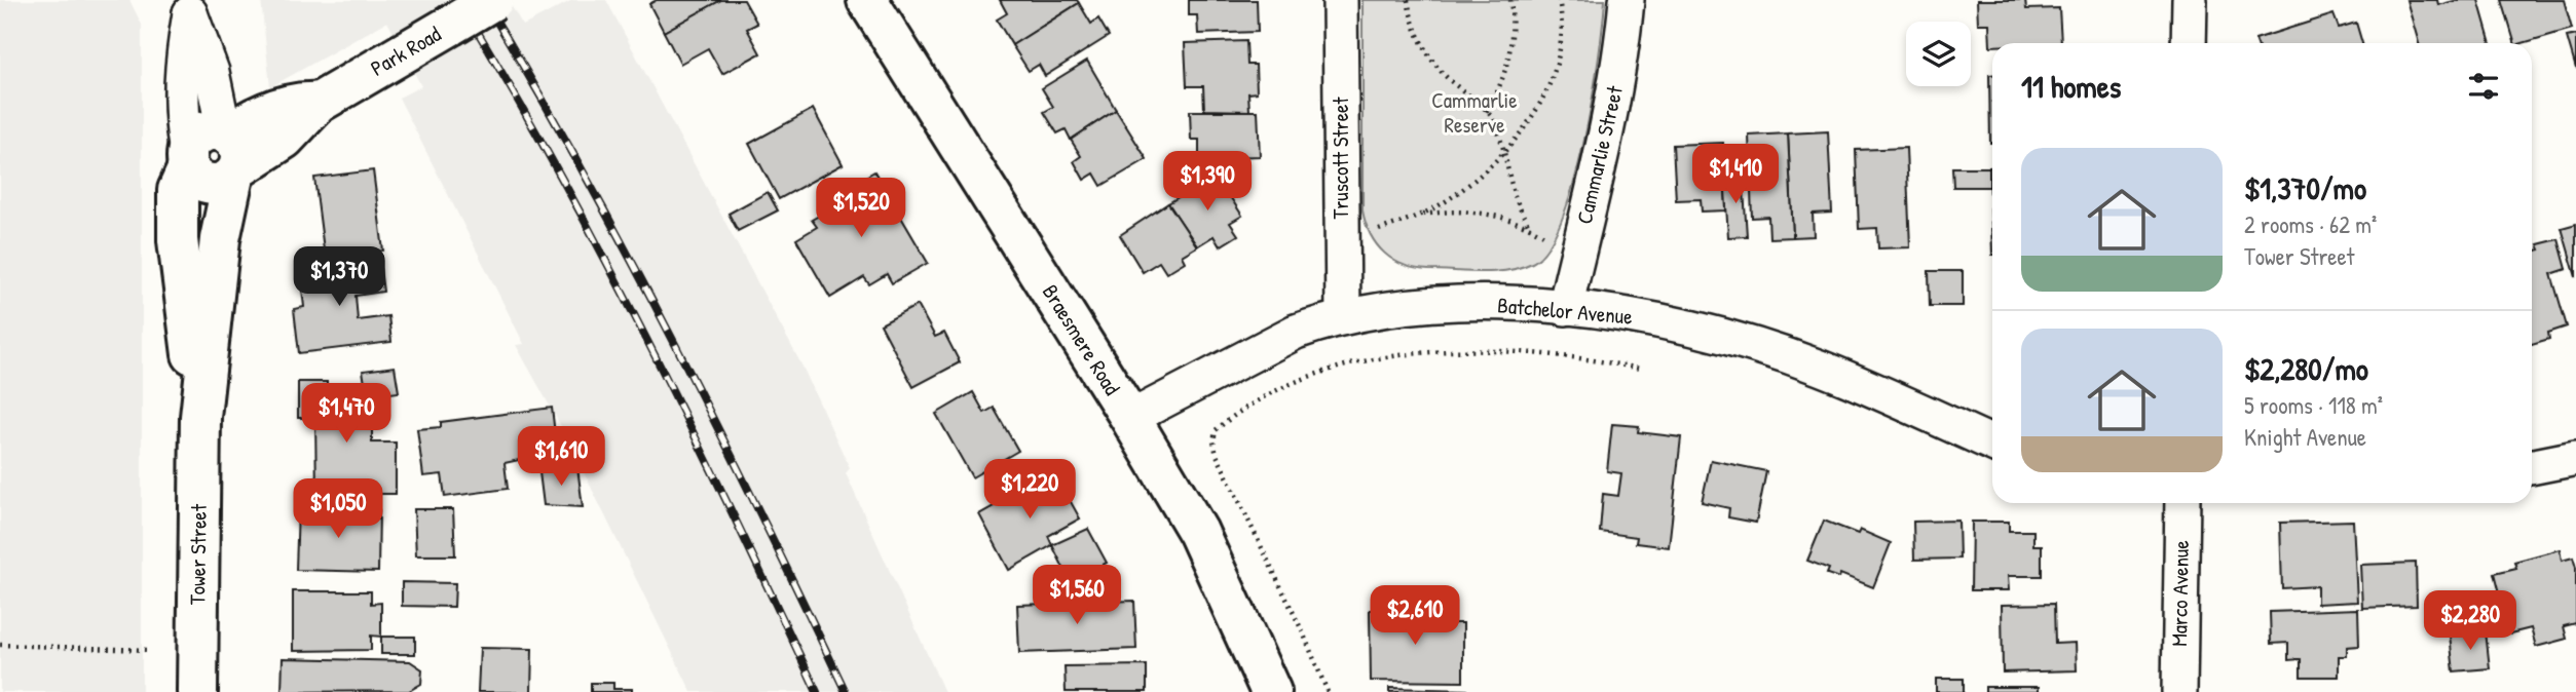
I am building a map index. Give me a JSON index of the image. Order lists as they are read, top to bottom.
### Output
{
  "streets": {
    "main road": ["Park Road", "Braesmere Road", "Tower Street"],
    "street": [
      "Cammarlie Street",
      "Truscott Street",
      "Batchelor Avenue",
      "Marco Avenue"
    ]
  },
  "crossings": [
    ["Park Road", "Tower Street"],
    ["Cammarlie Street", "Batchelor Avenue"],
    ["Truscott Street", "Batchelor Avenue"],
    ["Batchelor Avenue", "Braesmere Road"]
  ],
  "parks": ["Cammarlie Reserve"],
  "page": {
    "heading": "11 homes",
    "list": [
      {
        "name": "$1,370/mo",
        "note": "2 rooms · 62 m² · Tower Street"
      },
      {
        "name": "$2,280/mo",
        "note": "5 rooms · 118 m² · Knight Avenue"
      }
    ],
    "price": [
      "$1,410",
      "$1,390",
      "$1,520",
      "$1,370",
      "$1,470",
      "$1,610",
      "$1,220",
      "$1,050",
      "$1,560",
      "$2,610",
      "$2,280"
    ]
  }
}
